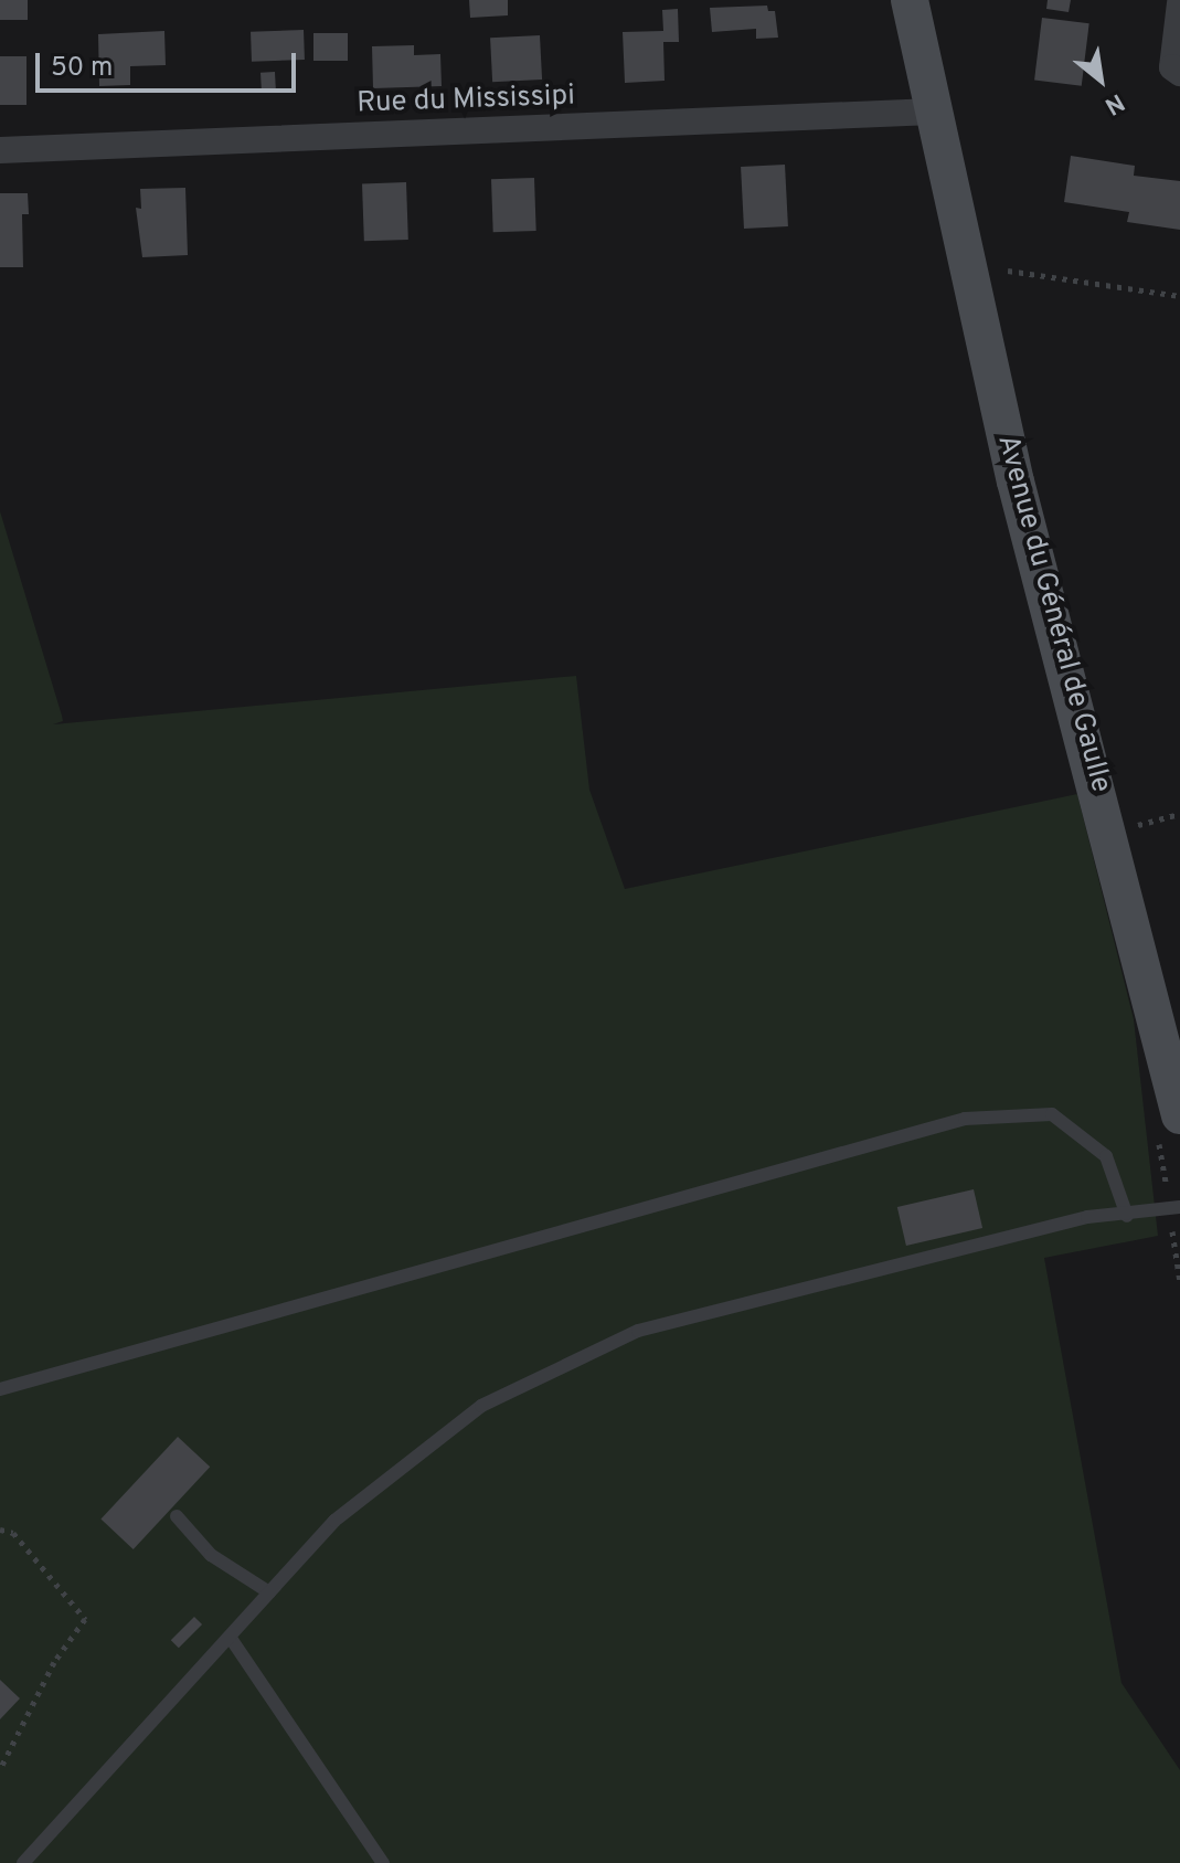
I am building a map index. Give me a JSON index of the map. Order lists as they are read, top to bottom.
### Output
{
  "streets": {
    "main road": ["Avenue du Général de Gaulle"],
    "street": ["Rue du Mississipi"]
  },
  "crossings": [
    ["Rue du Mississipi", "Avenue du Général de Gaulle"]
  ],
  "scale_bar": "50 m",
  "north": "bottom right"
}
